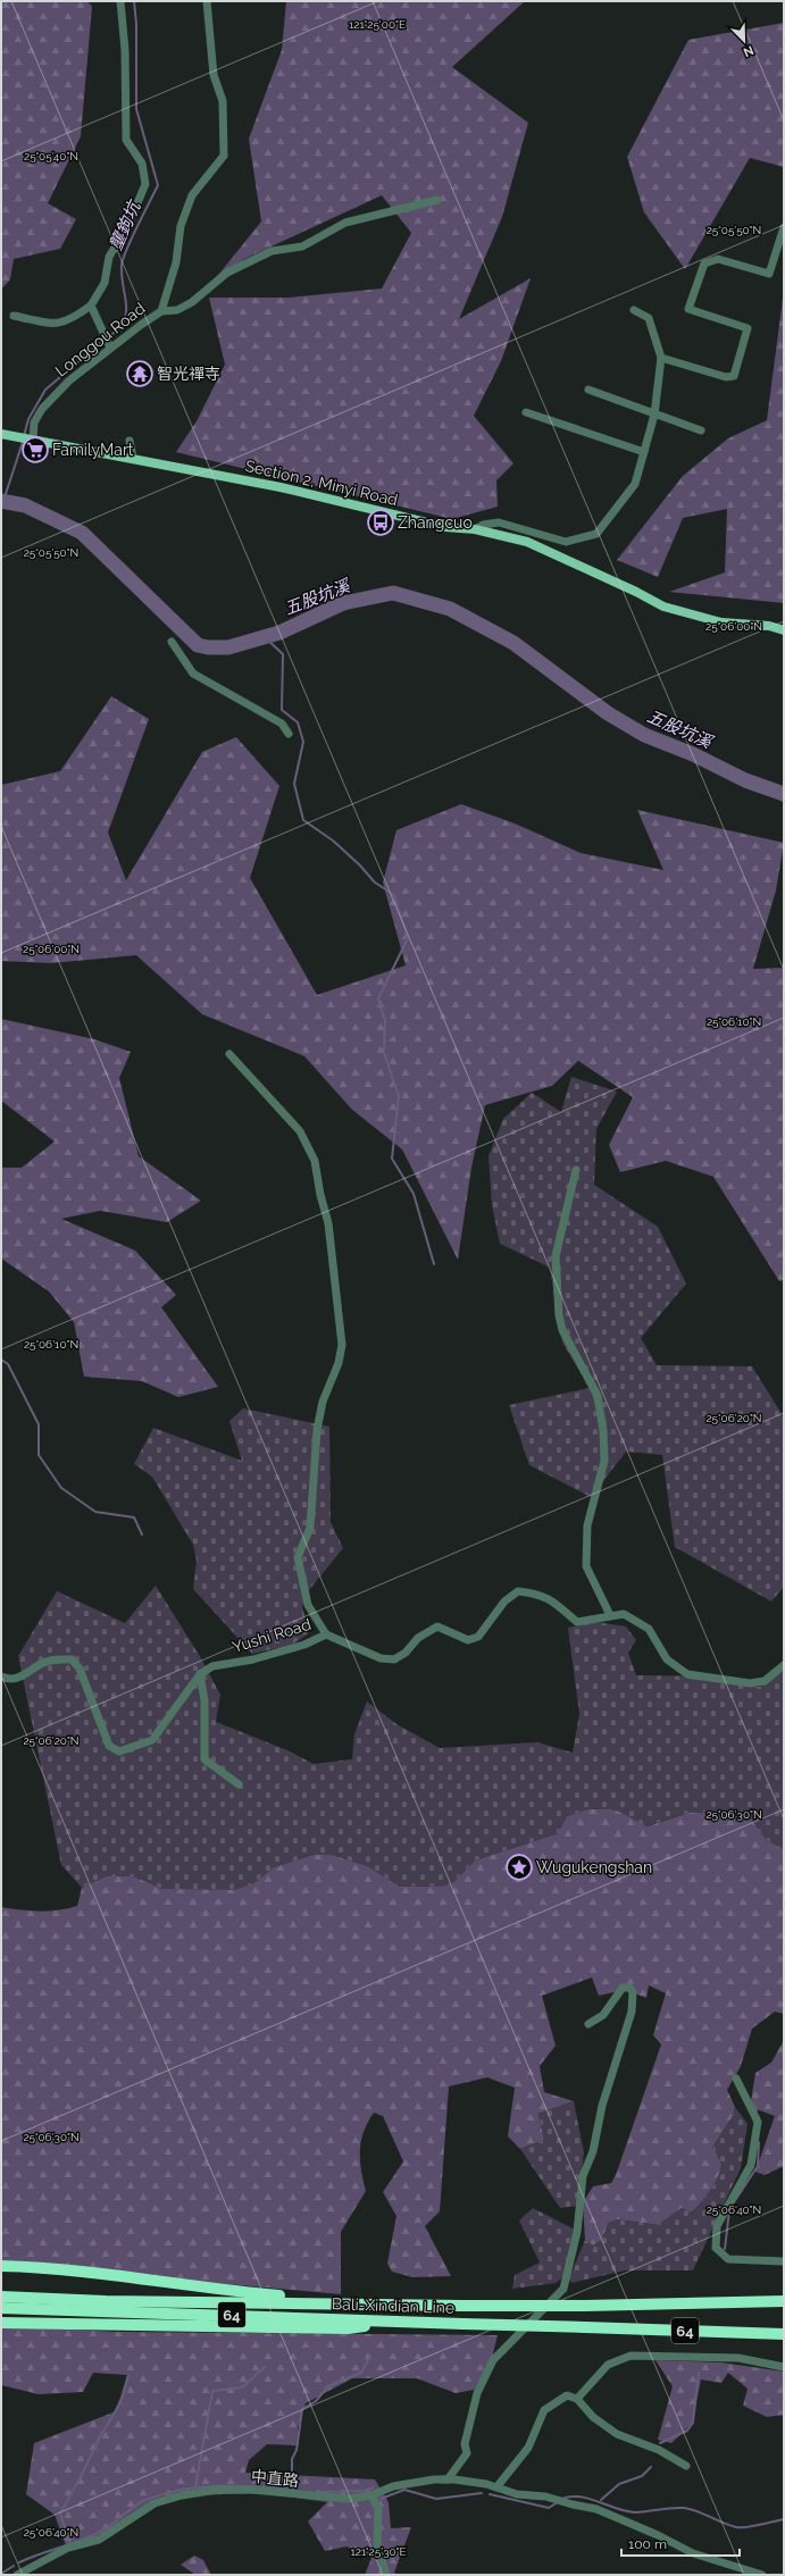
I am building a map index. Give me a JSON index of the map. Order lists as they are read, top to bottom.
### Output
{
  "streets": {
    "highway": ["Bali-Xindian Line", "64"],
    "main road": ["Section 2, Minyi Road"],
    "street": ["Longgou Road", "Yushi Road", "中直路"]
  },
  "crossings": [
    ["Longgou Road", "Section 2, Minyi Road"]
  ],
  "water": ["壟鉤坑", "五股坑溪"],
  "places": {
    "temple": ["智光禪寺"],
    "supermarket": ["FamilyMart"],
    "bus stop": ["Zhangcuo"],
    "place": ["Wugukengshan"]
  },
  "scale_bar": "100 m",
  "north": "bottom right",
  "coordinates": [
    "121°25'00\"E",
    "25°05'40\"N",
    "25°05'50\"N",
    "25°06'00\"N",
    "25°06'10\"N",
    "25°06'20\"N",
    "25°06'30\"N",
    "25°06'40\"N",
    "121°25'30\"E"
  ]
}
